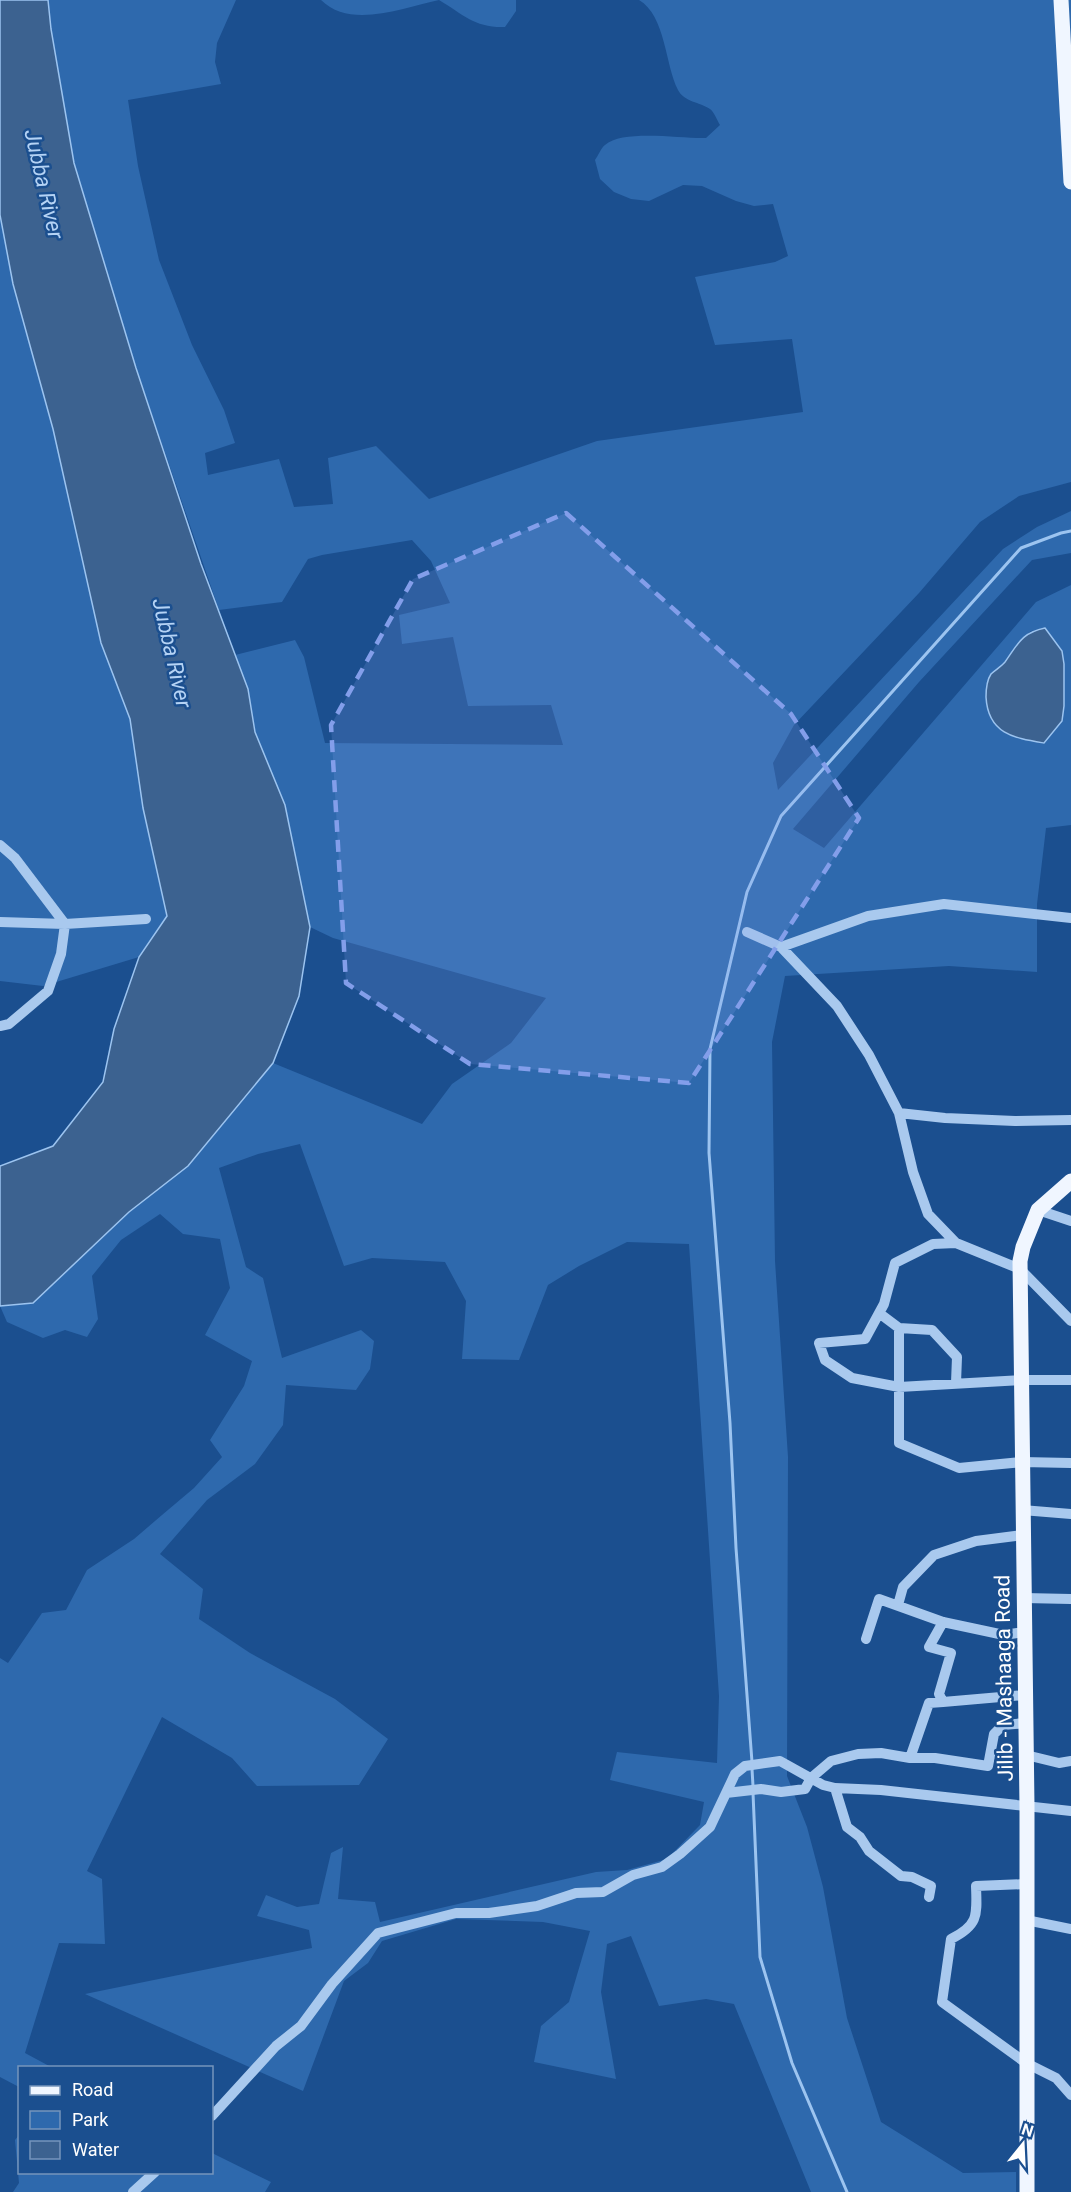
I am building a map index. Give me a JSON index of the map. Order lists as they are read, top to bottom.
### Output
{
  "streets": {
    "main road": ["Jilib - Mashaaga Road"]
  },
  "water": ["Jubba River"],
  "legend": ["Road", "Park", "Water"],
  "north": "top"
}
